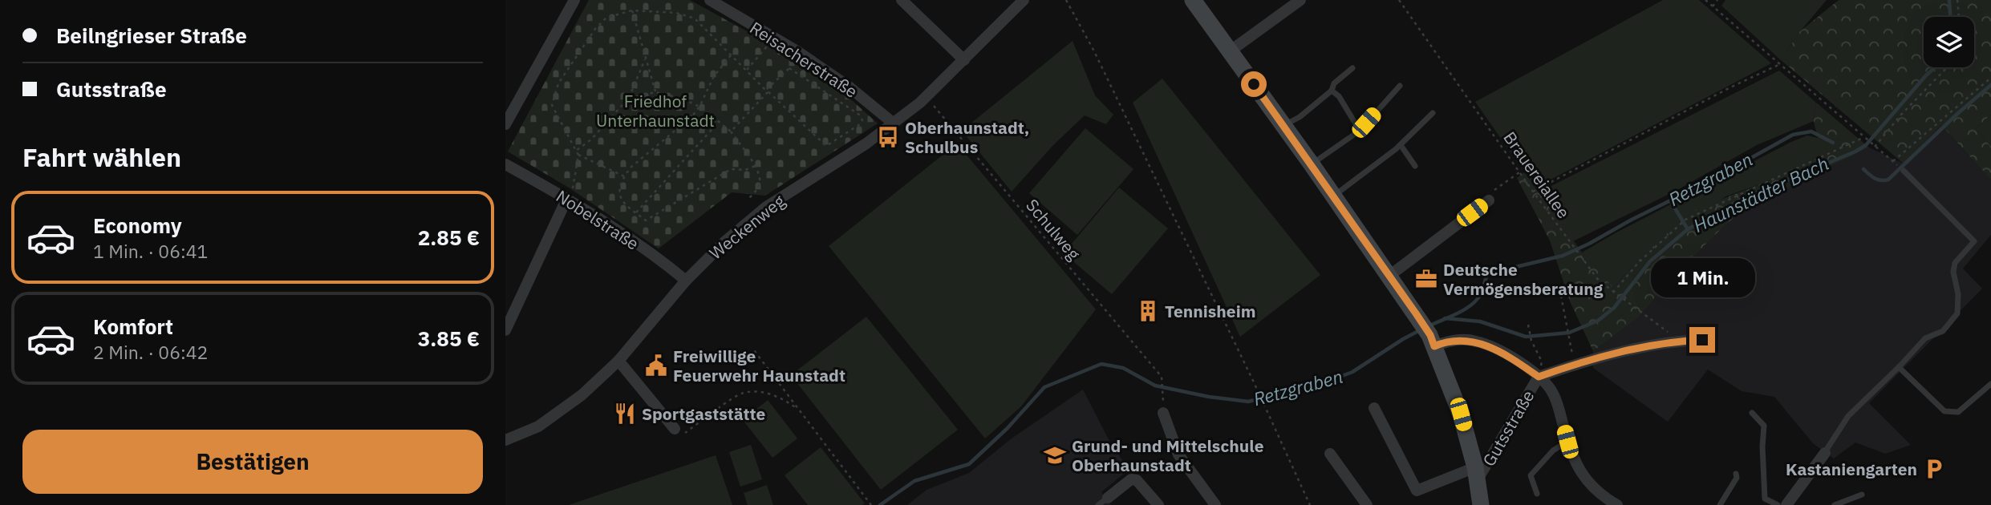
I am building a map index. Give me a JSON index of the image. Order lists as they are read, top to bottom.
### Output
{
  "streets": {
    "street": [
      "Reisacherstraße",
      "Nobelstraße",
      "Weckenweg",
      "Gutsstraße"
    ],
    "path": ["Brauereiallee", "Schulweg"]
  },
  "crossings": [
    ["Reisacherstraße", "Weckenweg"],
    ["Brauereiallee", "Gutsstraße"],
    ["Nobelstraße", "Weckenweg"],
    ["Weckenweg", "Schulweg"]
  ],
  "water": ["Retzgraben", "Haunstädter Bach"],
  "parks": ["Friedhof Unterhaunstadt"],
  "places": {
    "bus stop": ["Oberhaunstadt, Schulbus"],
    "office": ["Deutsche Vermögensberatung"],
    "building": ["Tennisheim"],
    "public building": ["Freiwillige Feuerwehr Haunstadt"],
    "restaurant": ["Sportgaststätte"],
    "school or university": ["Grund- und Mittelschule Oberhaunstadt"],
    "parking": ["Kastaniengarten"]
  },
  "page": {
    "banner": ["Beilngrieser Straße", "Gutsstraße"],
    "heading": "Fahrt wählen",
    "list": [
      {
        "name": "Economy",
        "note": "1 Min. · 06:41",
        "value": "2.85 €"
      },
      {
        "name": "Komfort",
        "note": "2 Min. · 06:42",
        "value": "3.85 €"
      }
    ],
    "bubble": "1 Min.",
    "buttons": "Bestätigen"
  }
}
